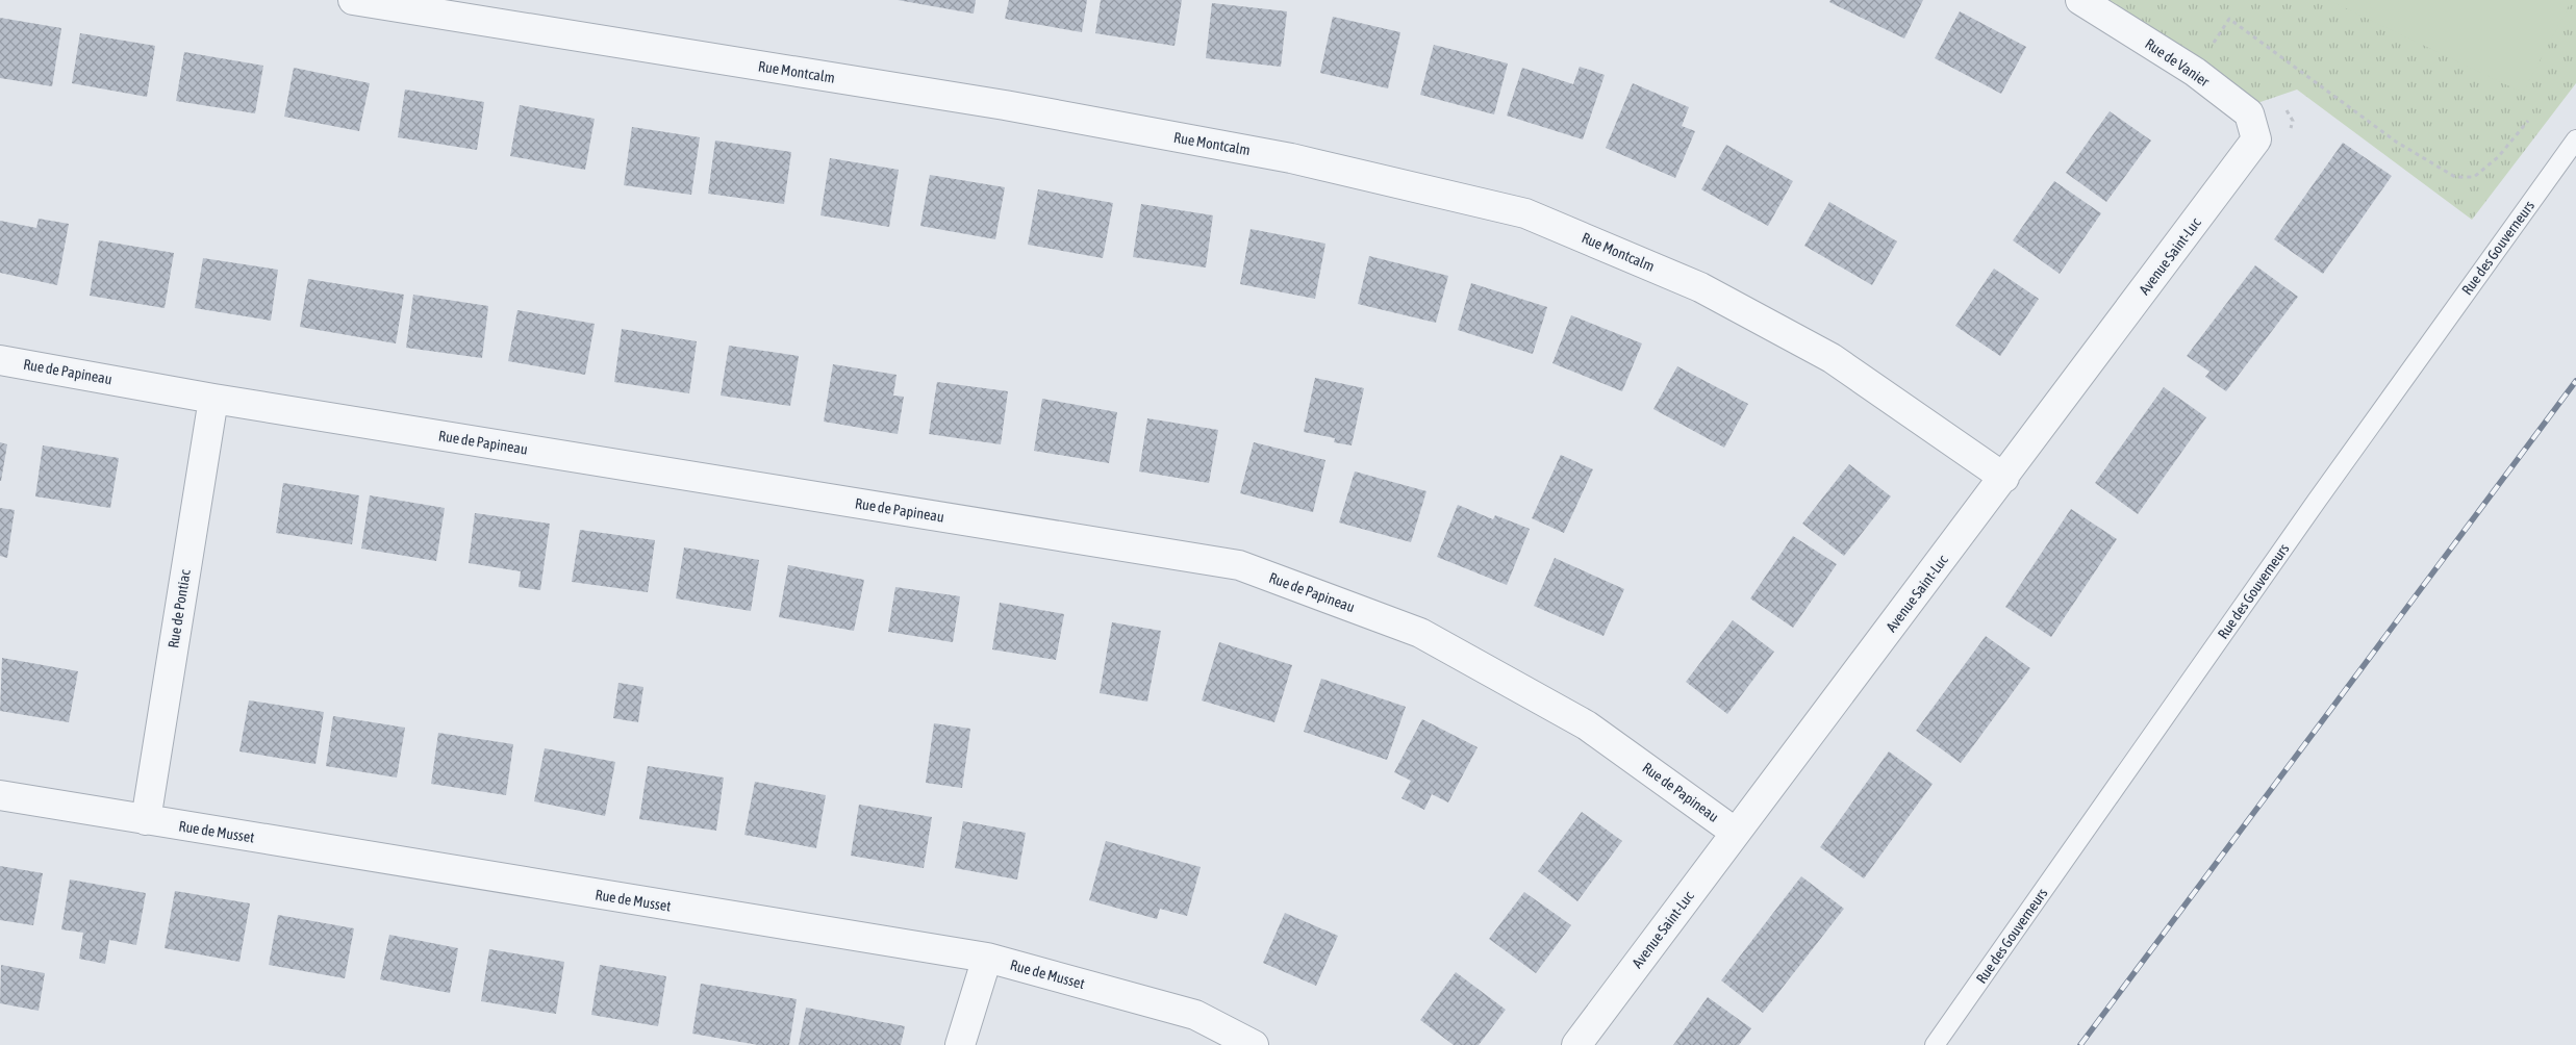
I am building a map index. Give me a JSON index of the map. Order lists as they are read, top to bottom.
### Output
{
  "streets": {
    "street": [
      "Rue de Vanier",
      "Rue Montcalm",
      "Avenue Saint-Luc",
      "Rue de Papineau",
      "Rue de Pontiac",
      "Rue de Musset"
    ],
    "lane": ["Rue des Gouverneurs"]
  },
  "crossings": [
    ["Rue de Vanier", "Avenue Saint-Luc"],
    ["Rue Montcalm", "Avenue Saint-Luc"],
    ["Avenue Saint-Luc", "Rue de Papineau"],
    ["Rue de Papineau", "Rue de Pontiac"],
    ["Rue de Pontiac", "Rue de Musset"]
  ]
}
